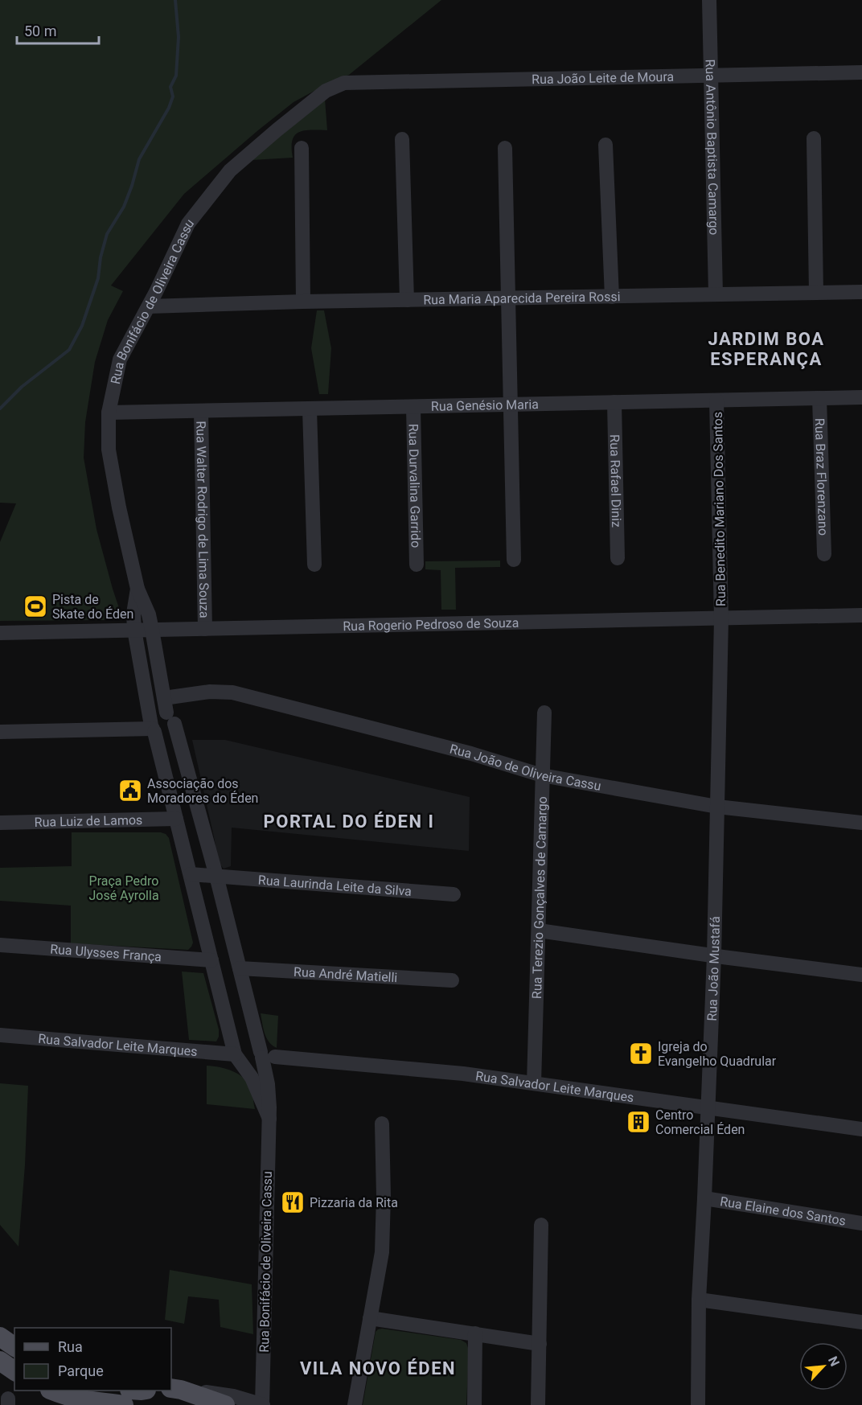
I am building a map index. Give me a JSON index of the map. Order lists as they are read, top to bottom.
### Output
{
  "streets": {
    "street": [
      "Rua João Leite de Moura",
      "Rua Antônio Baptista Camargo",
      "Rua Maria Aparecida Pereira Rossi",
      "Rua Bonifácio de Oliveira Cassu",
      "Rua Genésio Maria",
      "Rua Braz Florenzano",
      "Rua Rafael Diniz",
      "Rua Durvalina Garrido",
      "Rua Benedito Mariano Dos Santos",
      "Rua Walter Rodrigo de Lima Souza",
      "Rua Rogerio Pedroso de Souza",
      "Rua João de Oliveira Cassu",
      "Rua Luiz de Lamos",
      "Rua Laurinda Leite da Silva",
      "Rua Terezio Gonçalves de Camargo",
      "Rua Ulysses França",
      "Rua João Mustafá",
      "Rua André Matielli",
      "Rua Salvador Leite Marques",
      "Rua Elaine dos Santos"
    ]
  },
  "crossings": [
    ["Rua João Leite de Moura", "Rua Antônio Baptista Camargo"],
    ["Rua João Leite de Moura", "Rua Bonifácio de Oliveira Cassu"],
    ["Rua Antônio Baptista Camargo", "Rua Maria Aparecida Pereira Rossi"],
    ["Rua Maria Aparecida Pereira Rossi", "Rua Bonifácio de Oliveira Cassu"],
    ["Rua Bonifácio de Oliveira Cassu", "Rua Genésio Maria"],
    ["Rua Bonifácio de Oliveira Cassu", "Rua Rogerio Pedroso de Souza"],
    ["Rua Bonifácio de Oliveira Cassu", "Rua João de Oliveira Cassu"],
    ["Rua Bonifácio de Oliveira Cassu", "Rua Luiz de Lamos"],
    ["Rua Bonifácio de Oliveira Cassu", "Rua Laurinda Leite da Silva"],
    ["Rua Bonifácio de Oliveira Cassu", "Rua Ulysses França"],
    ["Rua Bonifácio de Oliveira Cassu", "Rua André Matielli"],
    ["Rua Bonifácio de Oliveira Cassu", "Rua Salvador Leite Marques"],
    ["Rua Genésio Maria", "Rua Braz Florenzano"],
    ["Rua Genésio Maria", "Rua Rafael Diniz"],
    ["Rua Genésio Maria", "Rua Durvalina Garrido"],
    ["Rua Genésio Maria", "Rua Benedito Mariano Dos Santos"],
    ["Rua Genésio Maria", "Rua Walter Rodrigo de Lima Souza"],
    ["Rua Benedito Mariano Dos Santos", "Rua Rogerio Pedroso de Souza"],
    ["Rua Benedito Mariano Dos Santos", "Rua João Mustafá"],
    ["Rua Walter Rodrigo de Lima Souza", "Rua Rogerio Pedroso de Souza"],
    ["Rua Rogerio Pedroso de Souza", "Rua João Mustafá"],
    ["Rua João de Oliveira Cassu", "Rua Terezio Gonçalves de Camargo"],
    ["Rua João de Oliveira Cassu", "Rua João Mustafá"],
    ["Rua Terezio Gonçalves de Camargo", "Rua Salvador Leite Marques"],
    ["Rua João Mustafá", "Rua Salvador Leite Marques"],
    ["Rua João Mustafá", "Rua Elaine dos Santos"]
  ],
  "districts": ["JARDIM BOA ESPERANÇA", "PORTAL DO ÉDEN I", "VILA NOVO ÉDEN"],
  "parks": ["Praça Pedro José Ayrolla"],
  "places": {
    "sports": ["Pista de Skate do Éden"],
    "public building": ["Associação dos Moradores do Éden"],
    "church": ["Igreja do Evangelho Quadrular"],
    "building": ["Centro Comercial Éden"],
    "restaurant": ["Pizzaria da Rita"]
  },
  "legend": ["Rua", "Parque"],
  "scale_bar": "50 m",
  "north": "top right"
}
